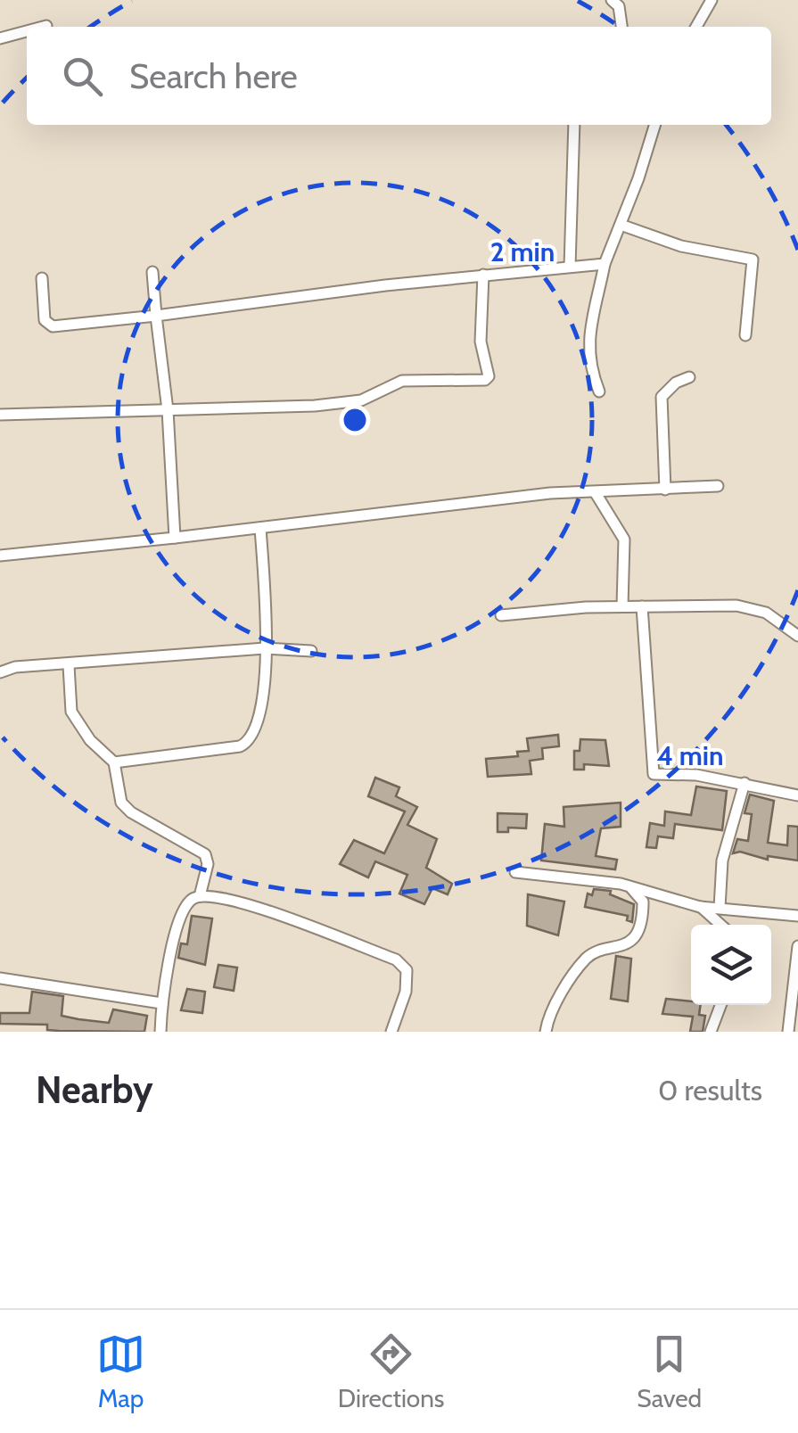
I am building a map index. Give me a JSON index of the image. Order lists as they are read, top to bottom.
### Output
{
  "page": {
    "search": "Search here",
    "heading": ["Nearby", "0 results"],
    "nav": ["Map", "Directions", "Saved"]
  },
  "rings": ["2 min", "4 min"]
}
